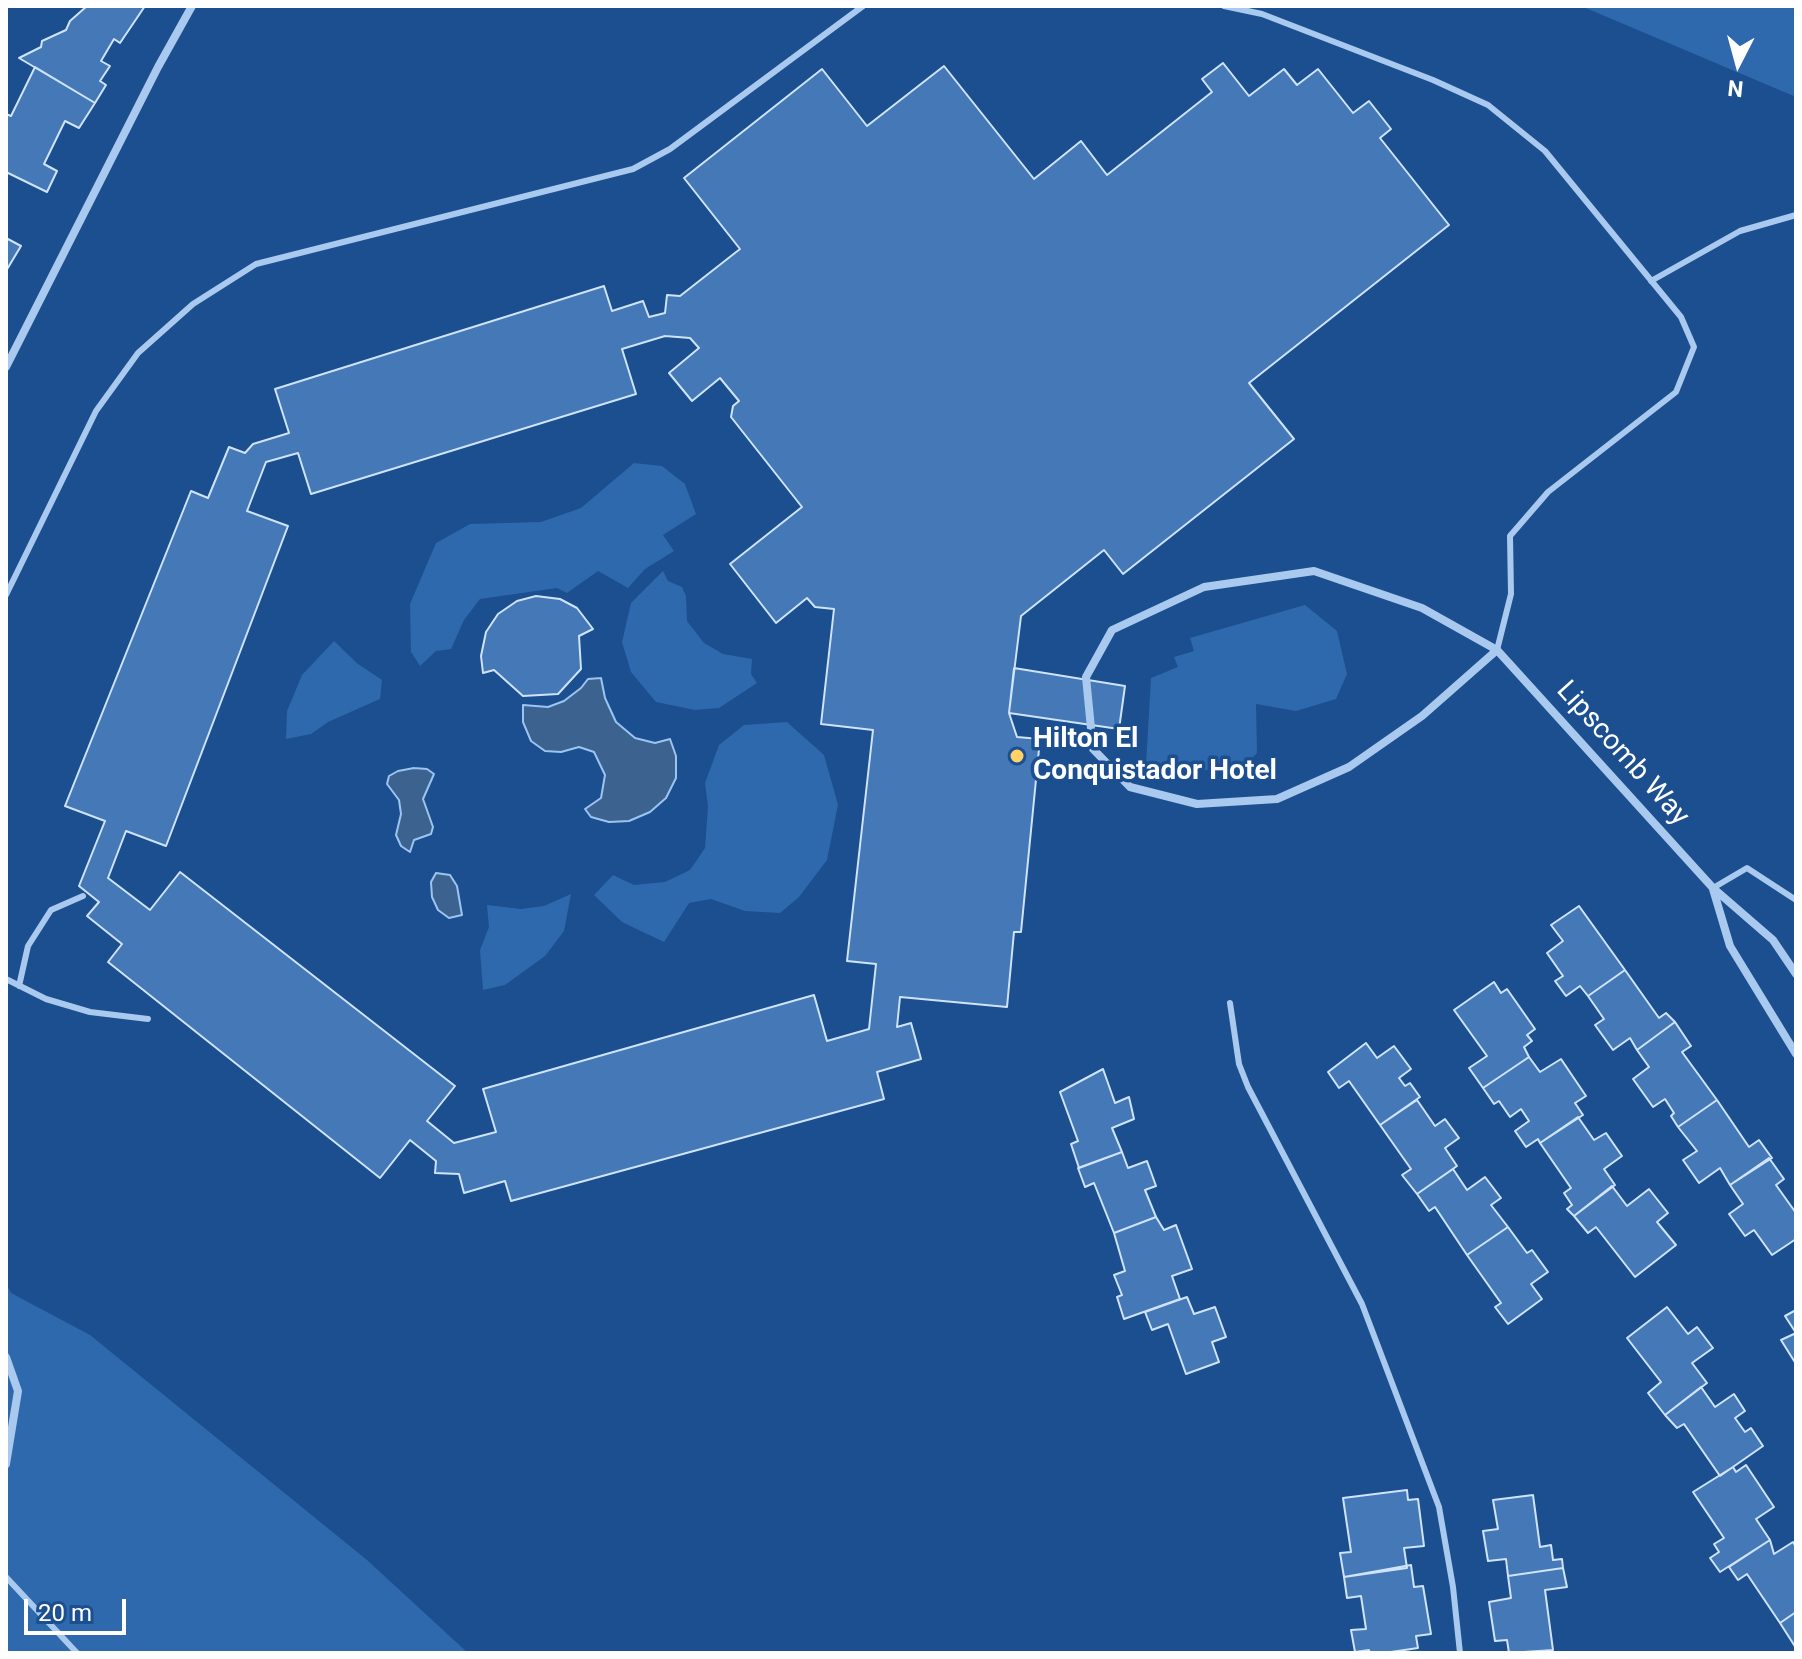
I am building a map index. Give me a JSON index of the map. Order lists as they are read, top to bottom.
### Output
{
  "streets": {
    "street": ["Lipscomb Way"]
  },
  "places": ["Hilton El Conquistador Hotel"],
  "scale_bar": "20 m",
  "north": "bottom"
}
